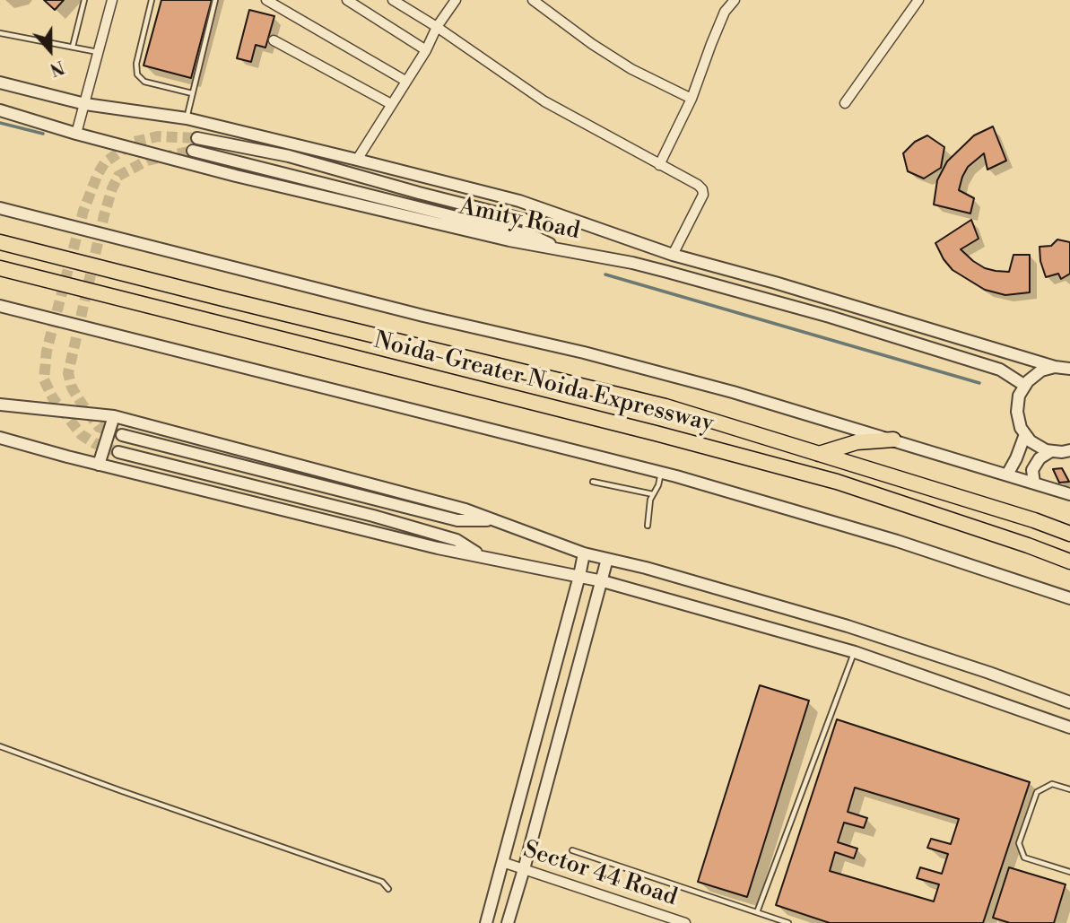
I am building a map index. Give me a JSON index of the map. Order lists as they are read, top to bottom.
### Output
{
  "streets": {
    "highway": ["Noida-Greater Noida Expressway"],
    "street": ["Amity Road", "Sector 44 Road"]
  },
  "north": "bottom"
}
